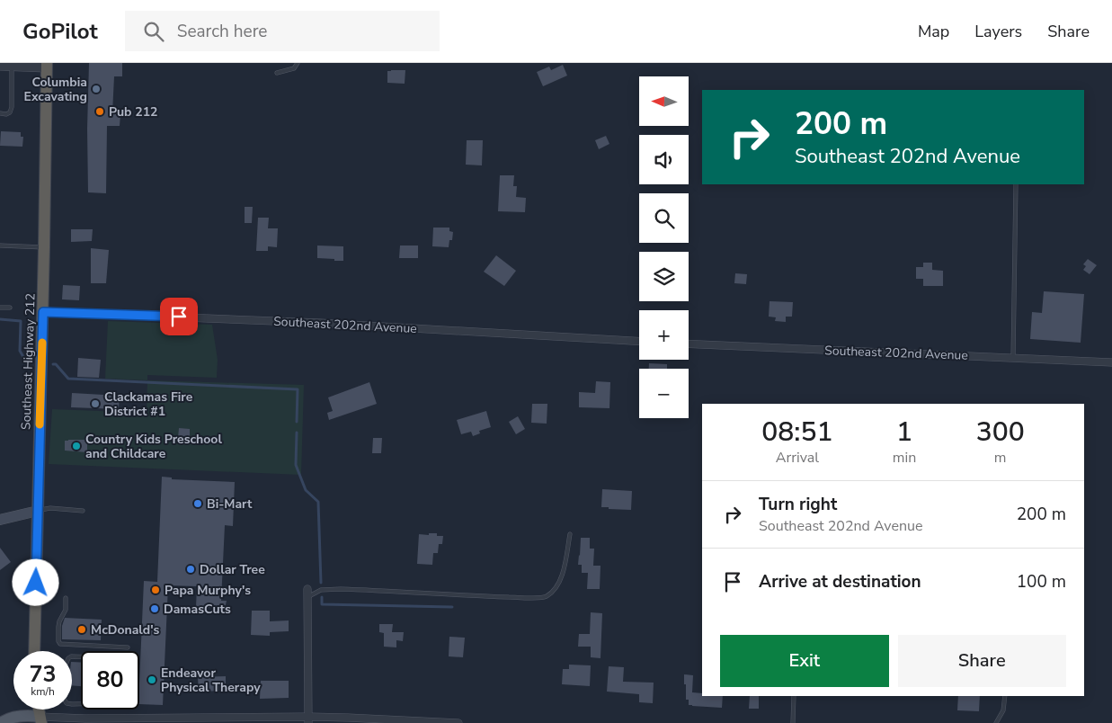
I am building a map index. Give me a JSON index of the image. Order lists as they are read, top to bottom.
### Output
{
  "streets": {
    "highway": ["Southeast Highway 212"],
    "street": ["Southeast 202nd Avenue"]
  },
  "crossings": [
    ["Southeast 202nd Avenue", "Southeast Highway 212"]
  ],
  "places": [
    "Columbia Excavating",
    "Pub 212",
    "Clackamas Fire District #1",
    "Country Kids Preschool and Childcare",
    "Bi-Mart",
    "Dollar Tree",
    "Papa Murphy's",
    "DamasCuts",
    "McDonald's",
    "Endeavor Physical Therapy"
  ],
  "north": "left",
  "page": {
    "header": "GoPilot",
    "search": "Search here",
    "nav": ["Map", "Layers", "Share"],
    "map_buttons": ["+", "−"],
    "turn": ["200 m", "Southeast 202nd Avenue"],
    "eta": [
      "08:51",
      "Arrival",
      "1",
      "min",
      "300",
      "m"
    ],
    "list": [
      {
        "name": "Turn right",
        "note": "Southeast 202nd Avenue",
        "value": "200 m"
      },
      {
        "name": "Arrive at destination",
        "value": "100 m"
      }
    ],
    "buttons": ["Exit", "Share"],
    "speed": "73 km/h",
    "limit": "80"
  }
}
